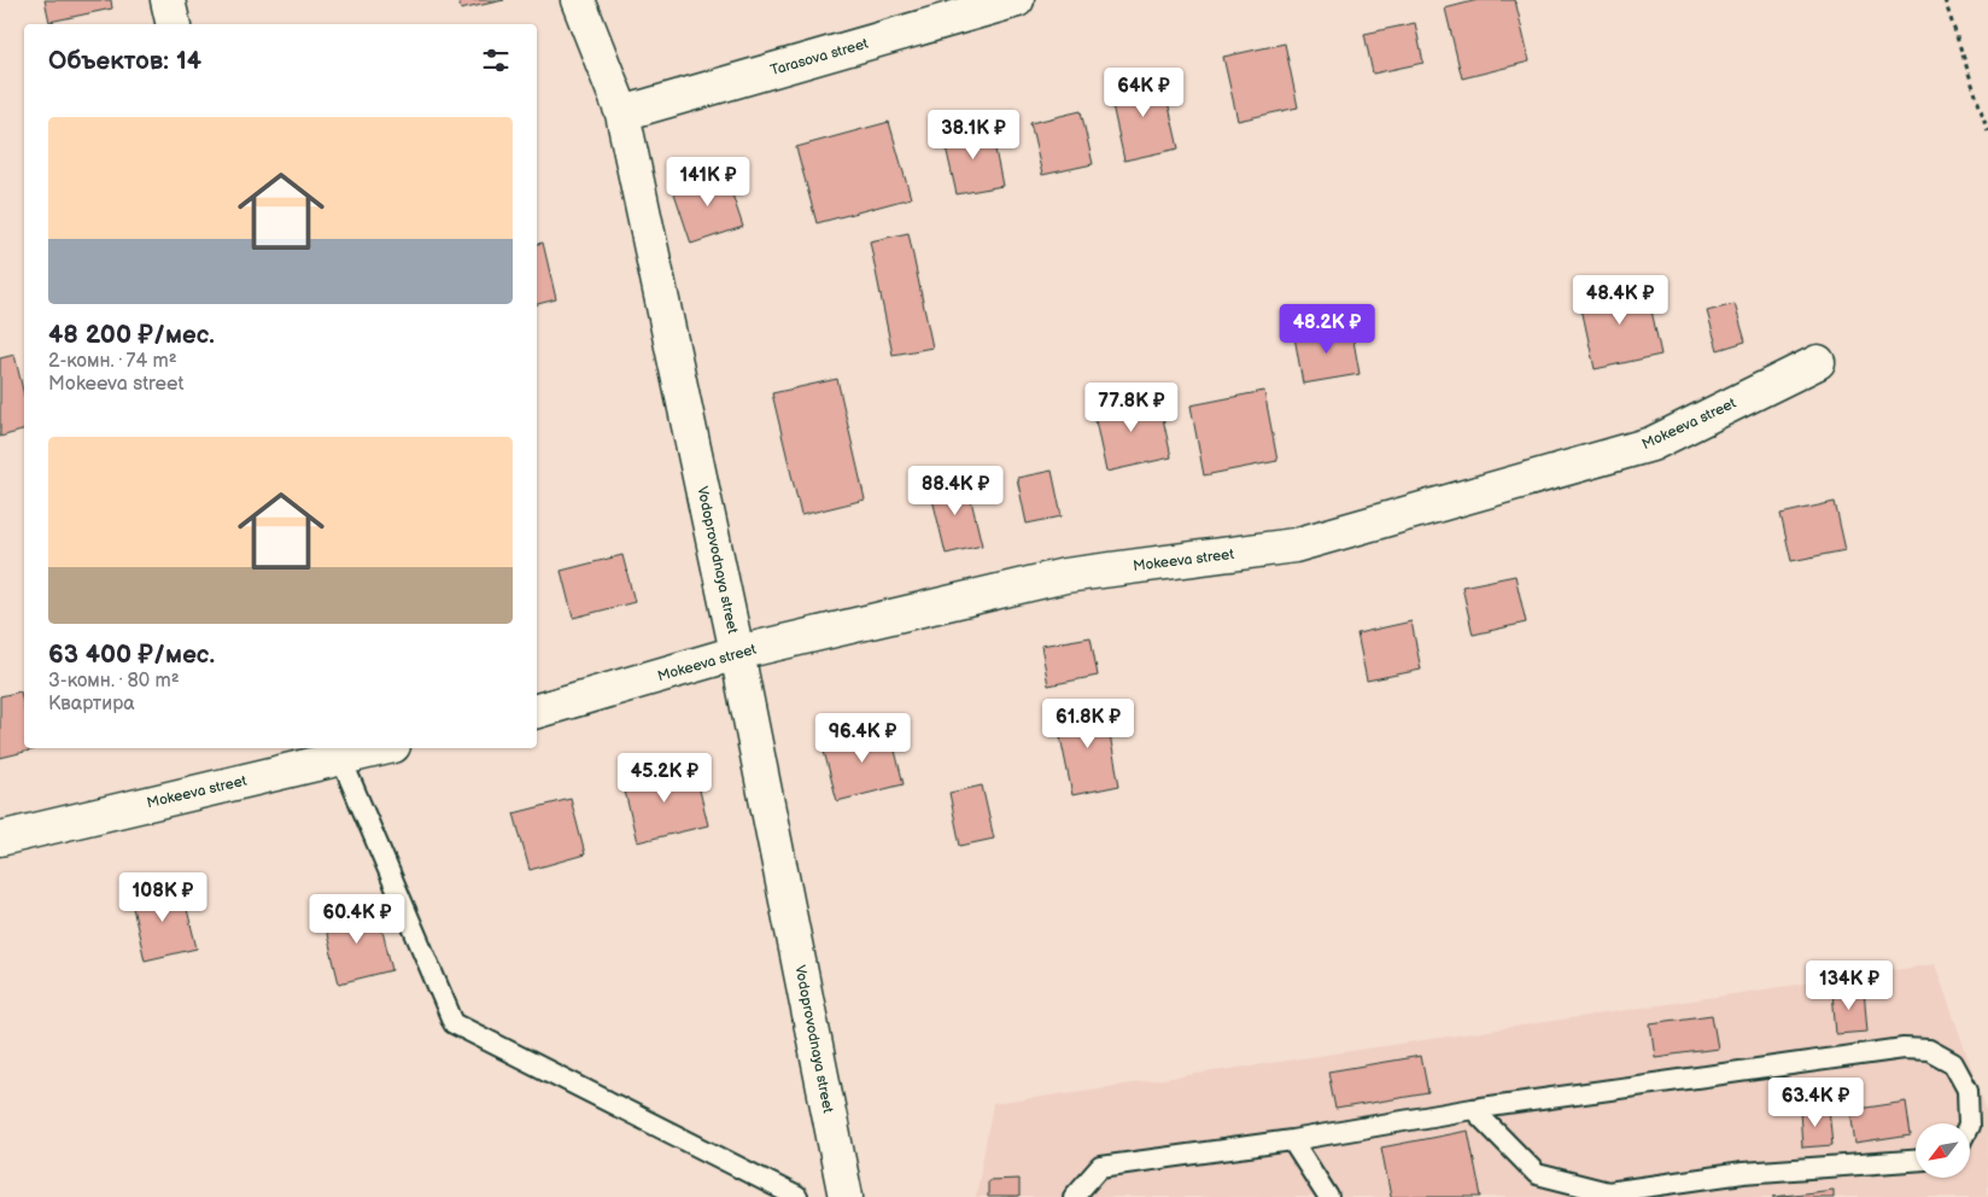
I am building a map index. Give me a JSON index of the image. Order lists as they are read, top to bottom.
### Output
{
  "streets": {
    "street": ["Tarasova street", "Mokeeva street", "Vodoprovodnaya street"]
  },
  "crossings": [
    ["Tarasova street", "Vodoprovodnaya street"],
    ["Mokeeva street", "Vodoprovodnaya street"]
  ],
  "north": "bottom left",
  "page": {
    "heading": "Объектов: 14",
    "price": [
      "64K ₽",
      "38.1K ₽",
      "141K ₽",
      "48.4K ₽",
      "48.2K ₽",
      "77.8K ₽",
      "88.4K ₽",
      "61.8K ₽",
      "96.4K ₽",
      "45.2K ₽",
      "108K ₽",
      "60.4K ₽",
      "134K ₽",
      "63.4K ₽"
    ],
    "list": [
      {
        "name": "48 200 ₽/мес.",
        "note": "2-комн. · 74 m² · Mokeeva street"
      },
      {
        "name": "63 400 ₽/мес.",
        "note": "3-комн. · 80 m² · Квартира"
      }
    ]
  }
}
